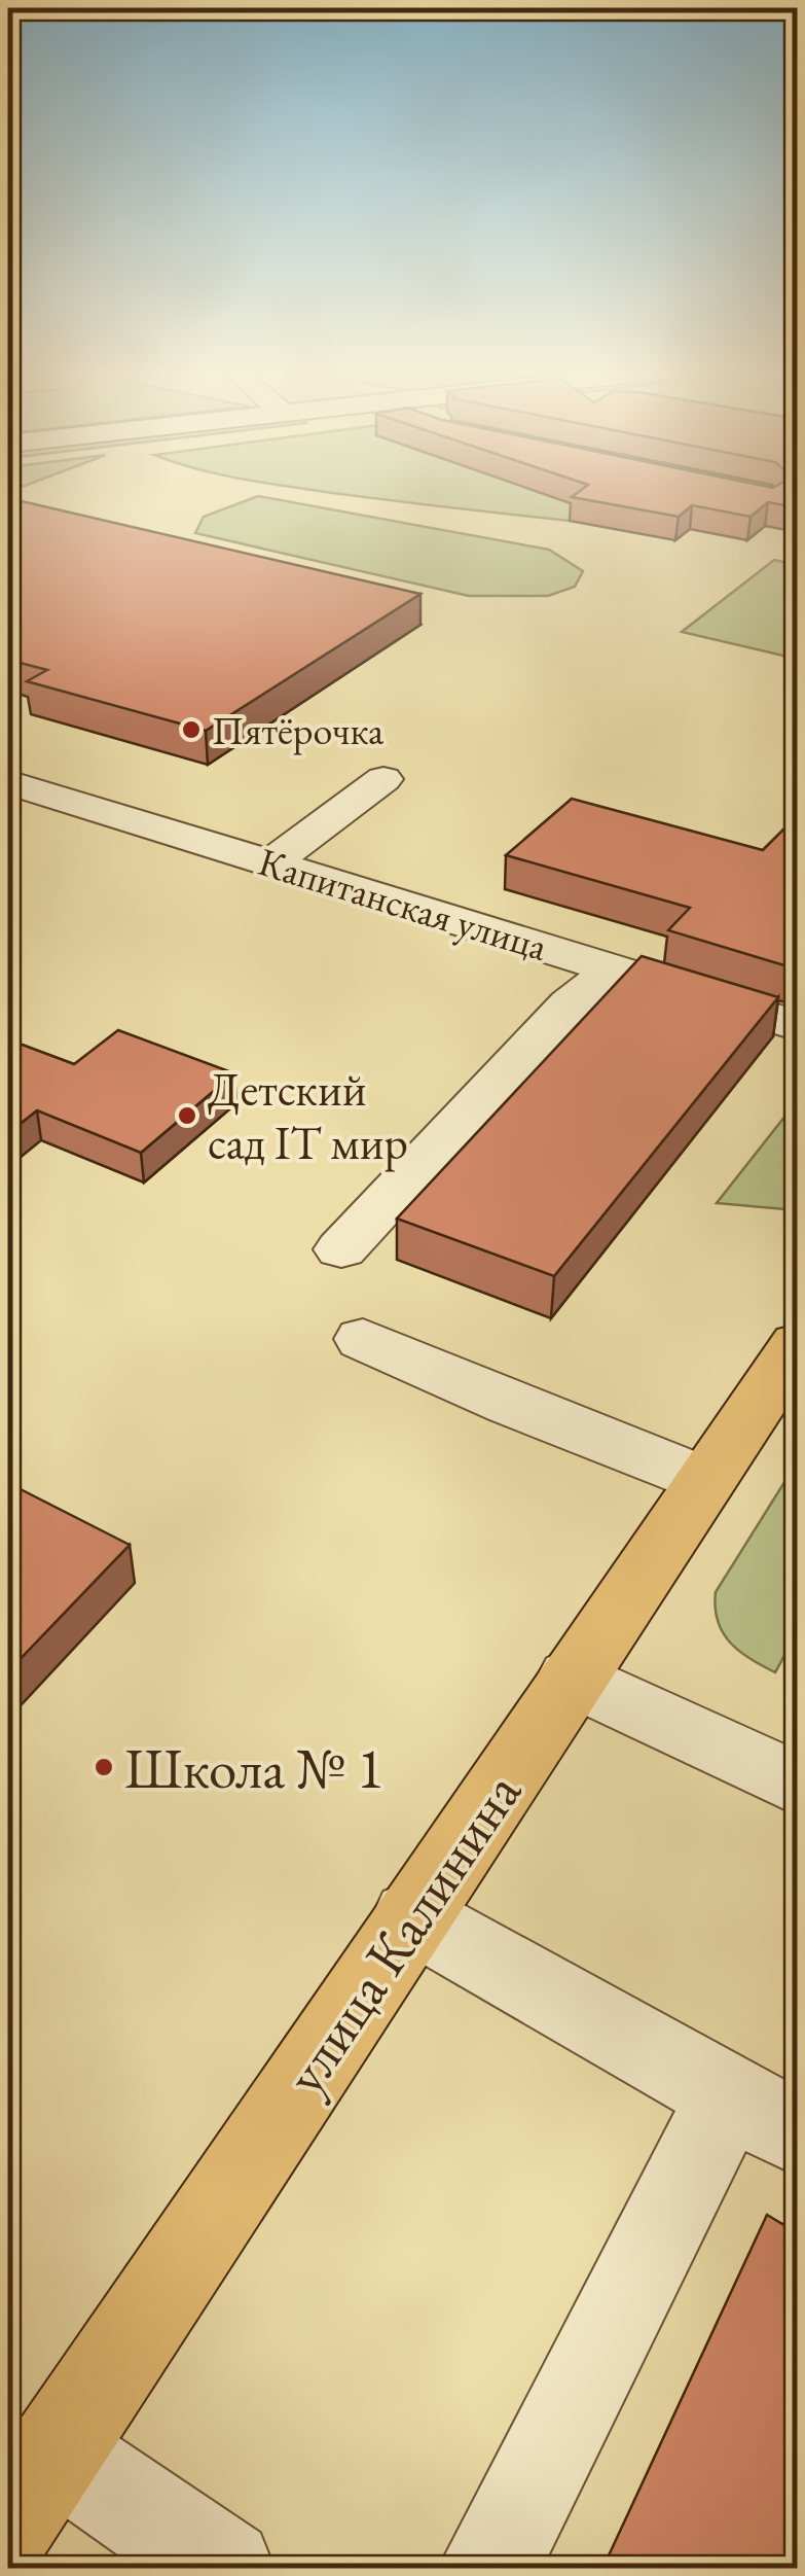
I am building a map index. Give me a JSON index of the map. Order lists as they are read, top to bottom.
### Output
{
  "streets": {
    "main road": ["улица Калинина"],
    "street": ["Капитанская улица"]
  },
  "places": ["Пятёрочка", "Детский сад IT мир", "Школа № 1"]
}
